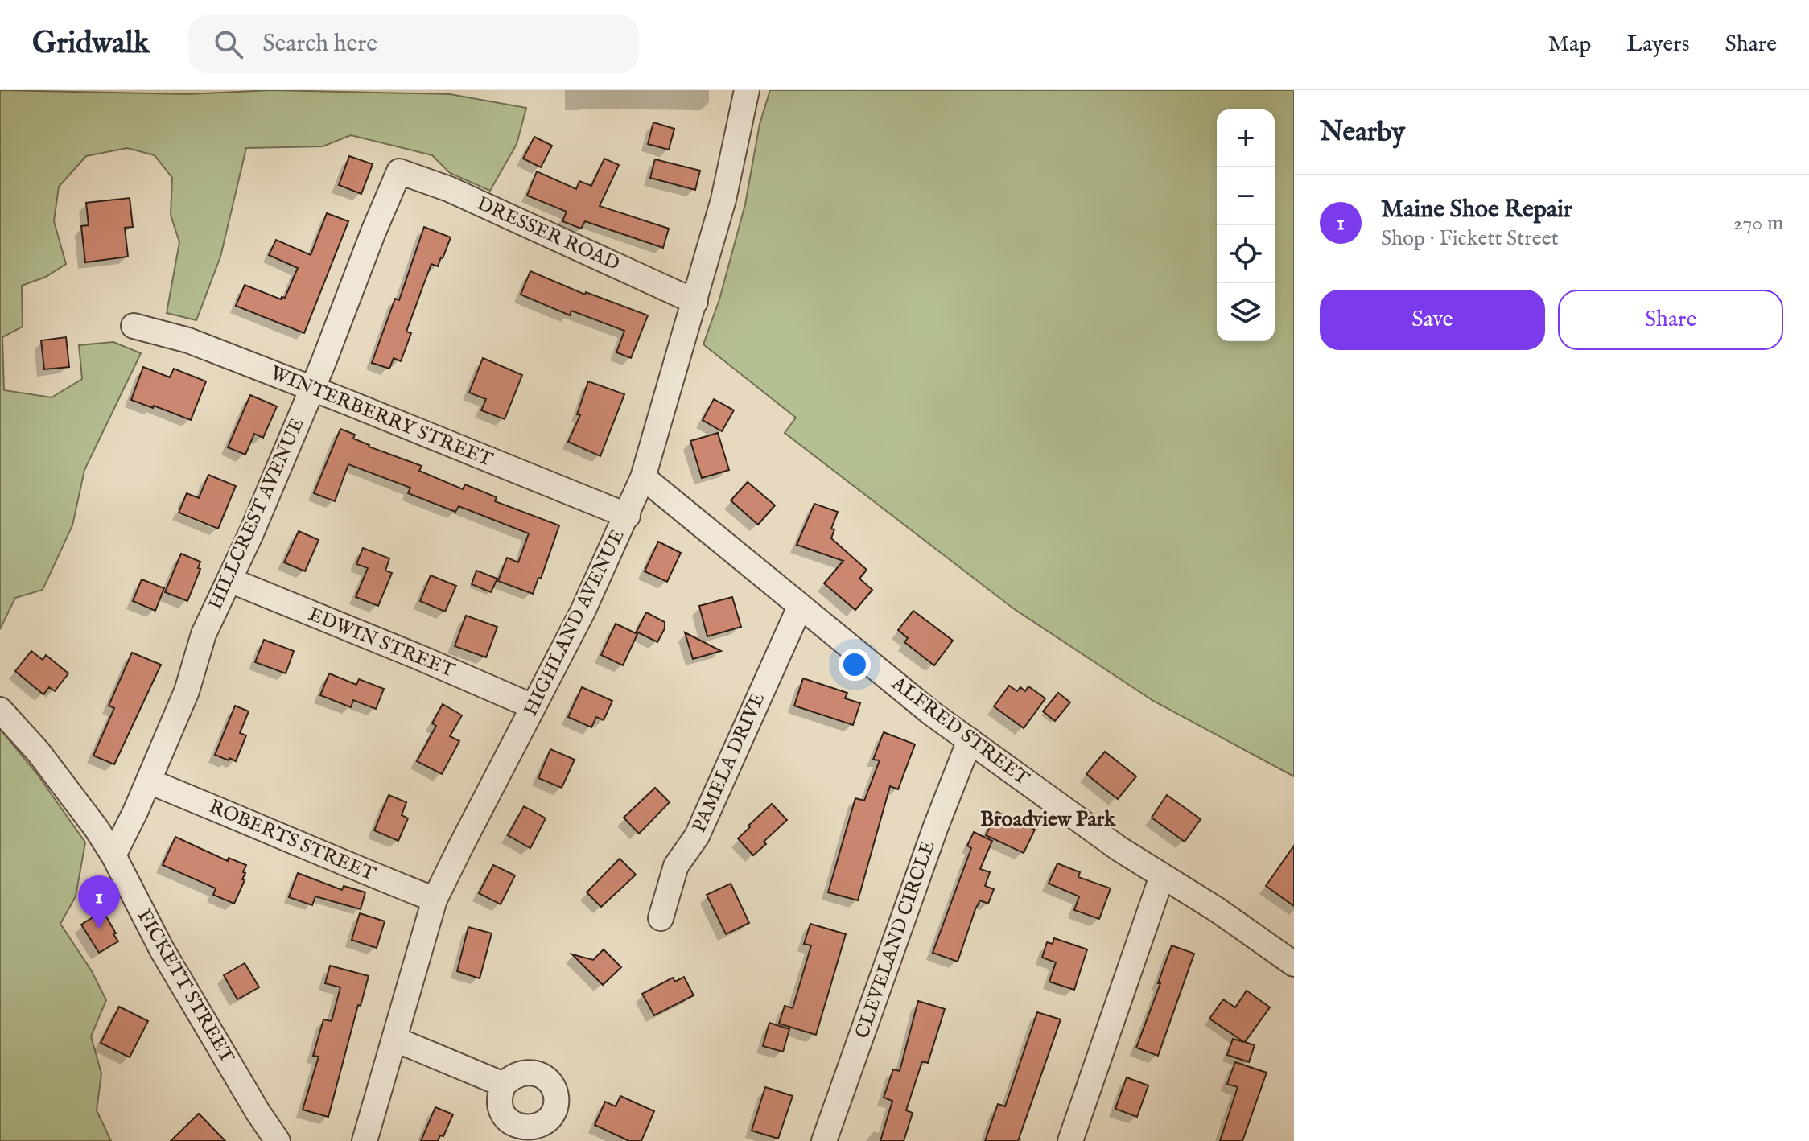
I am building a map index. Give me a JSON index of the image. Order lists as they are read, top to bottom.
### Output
{
  "streets": {
    "street": [
      "DRESSER ROAD",
      "WINTERBERRY STREET",
      "HILLCREST AVENUE",
      "HIGHLAND AVENUE",
      "EDWIN STREET",
      "ALFRED STREET",
      "PAMELA DRIVE",
      "ROBERTS STREET",
      "CLEVELAND CIRCLE",
      "FICKETT STREET"
    ]
  },
  "crossings": [
    ["DRESSER ROAD", "HILLCREST AVENUE"],
    ["DRESSER ROAD", "HIGHLAND AVENUE"],
    ["WINTERBERRY STREET", "HILLCREST AVENUE"],
    ["WINTERBERRY STREET", "HIGHLAND AVENUE"],
    ["HILLCREST AVENUE", "EDWIN STREET"],
    ["HILLCREST AVENUE", "ROBERTS STREET"],
    ["HILLCREST AVENUE", "FICKETT STREET"],
    ["HIGHLAND AVENUE", "EDWIN STREET"],
    ["HIGHLAND AVENUE", "ALFRED STREET"],
    ["HIGHLAND AVENUE", "ROBERTS STREET"],
    ["ALFRED STREET", "PAMELA DRIVE"],
    ["ALFRED STREET", "CLEVELAND CIRCLE"]
  ],
  "districts": ["Broadview Park"],
  "page": {
    "header": "Gridwalk",
    "search": "Search here",
    "nav": ["Map", "Layers", "Share"],
    "heading": "Nearby",
    "map_buttons": ["+", "−"],
    "list": [
      {
        "mark": "1",
        "name": "Maine Shoe Repair",
        "note": "Shop · Fickett Street",
        "value": "270 m"
      }
    ],
    "buttons": ["Save", "Share"],
    "pins": "1"
  }
}
